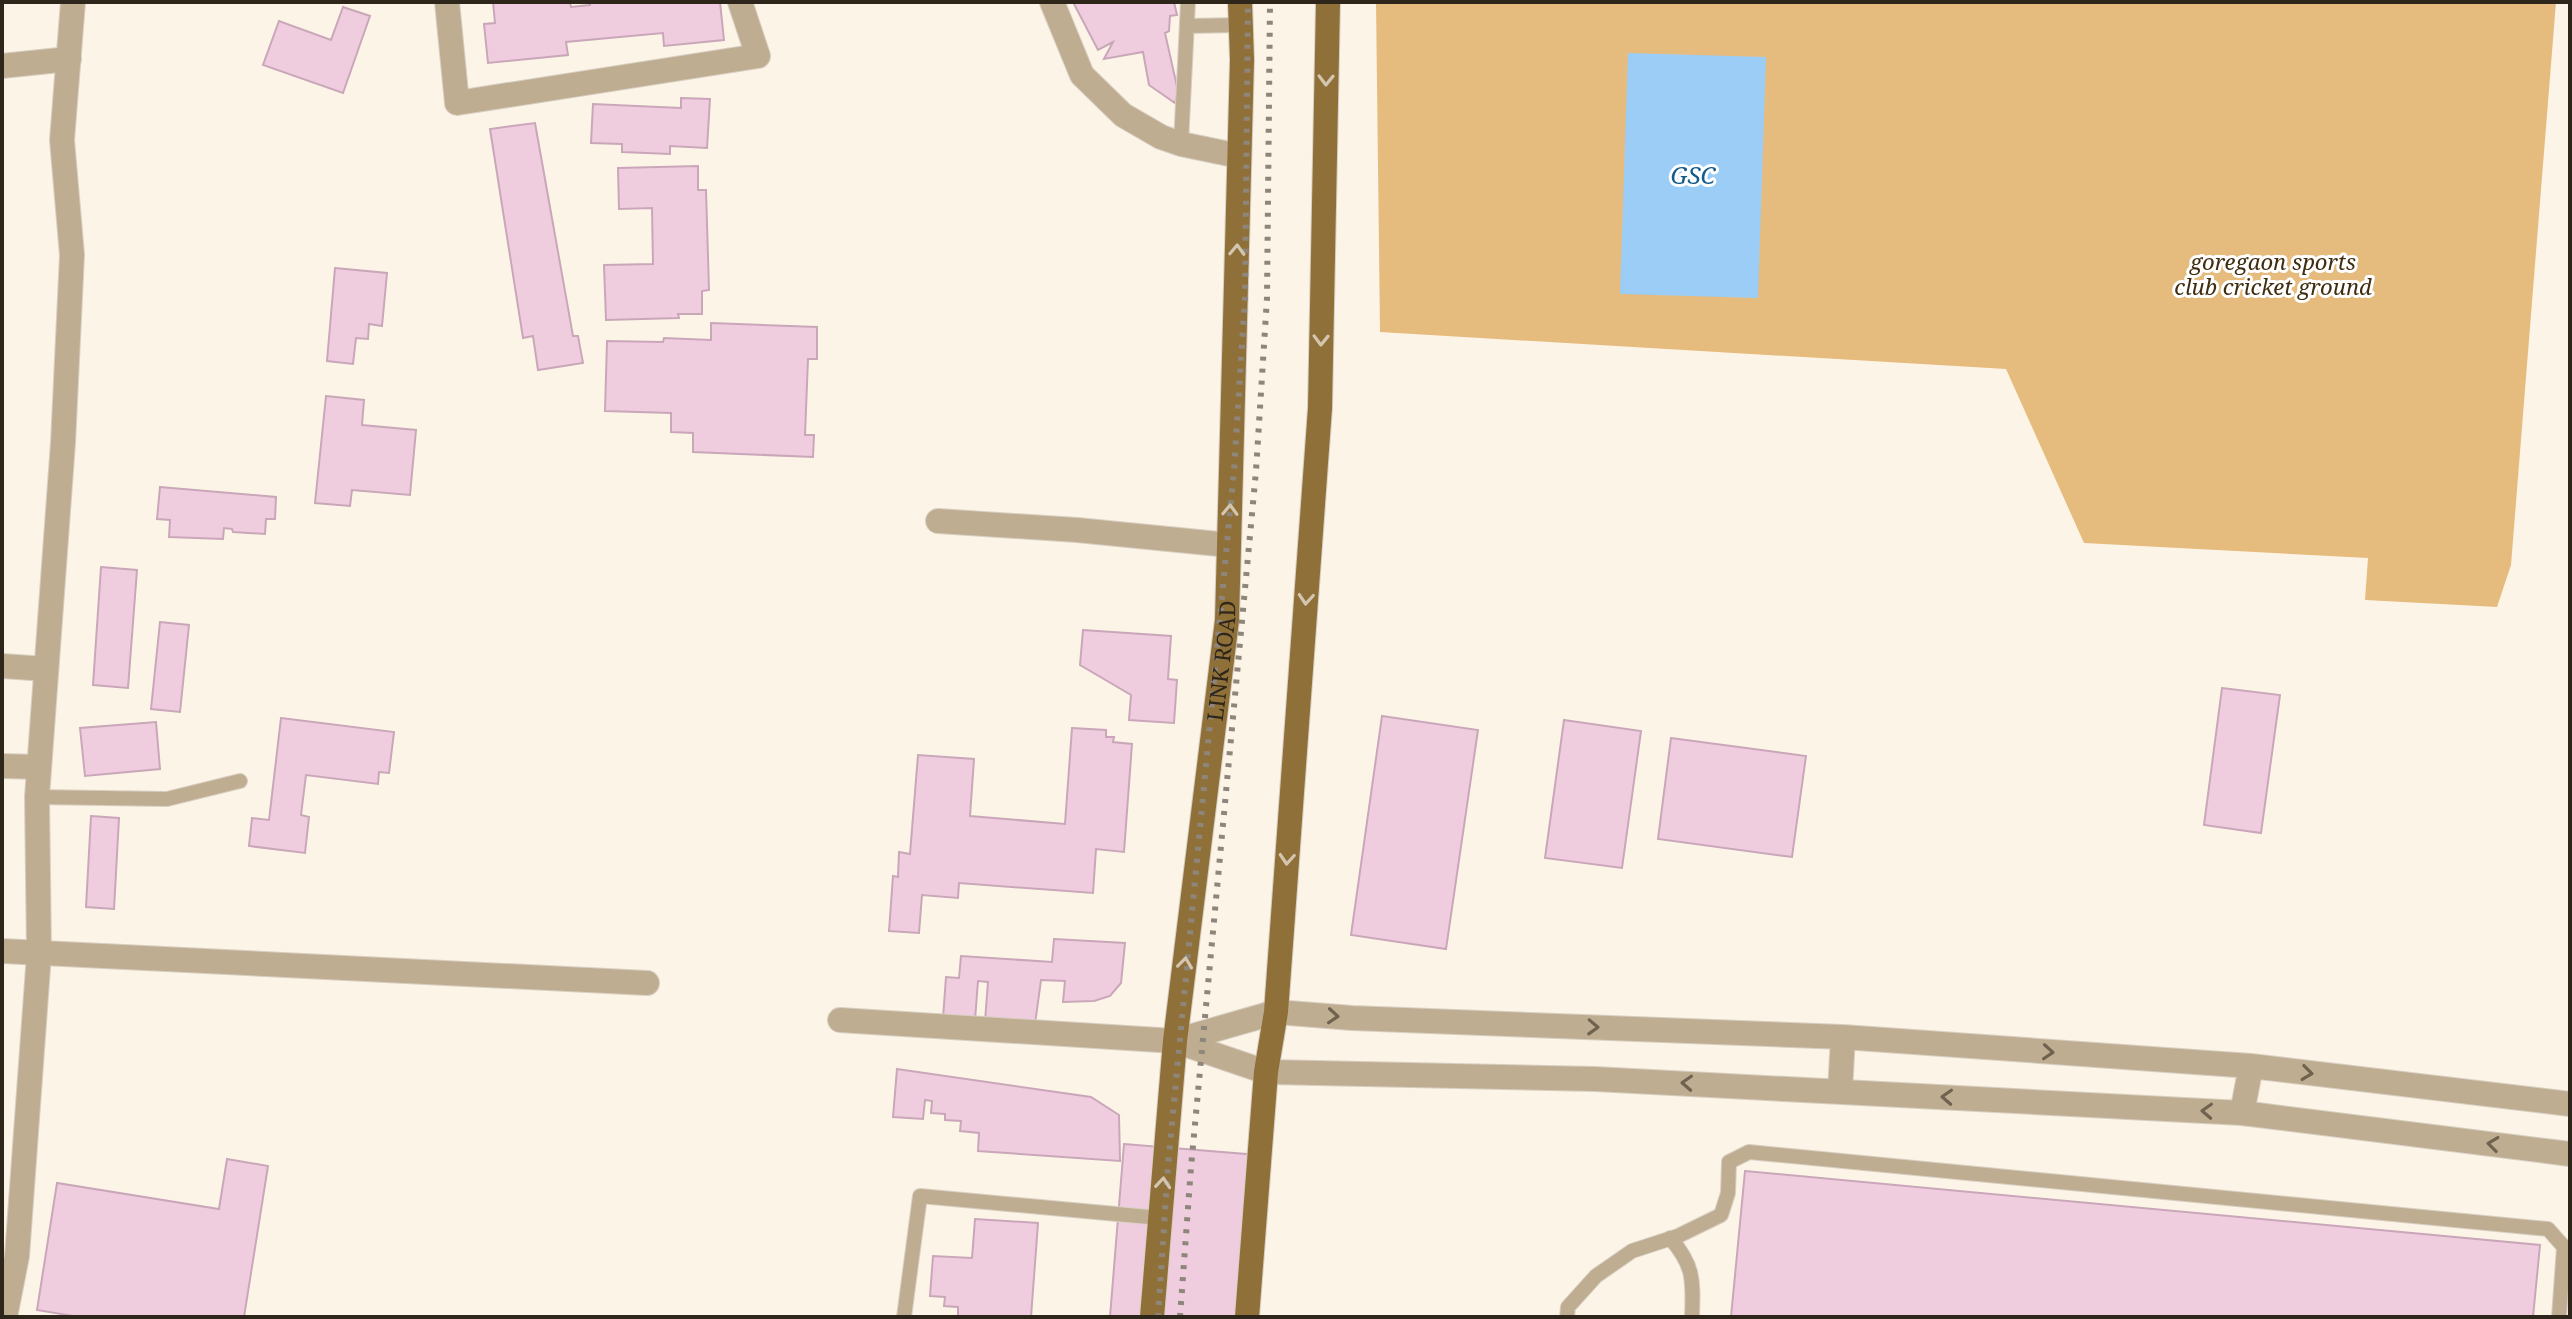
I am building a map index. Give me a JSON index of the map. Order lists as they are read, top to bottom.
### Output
{
  "streets": {
    "main road": ["LINK ROAD"]
  },
  "water": ["GSC"],
  "parks": ["goregaon sports club cricket ground"]
}
